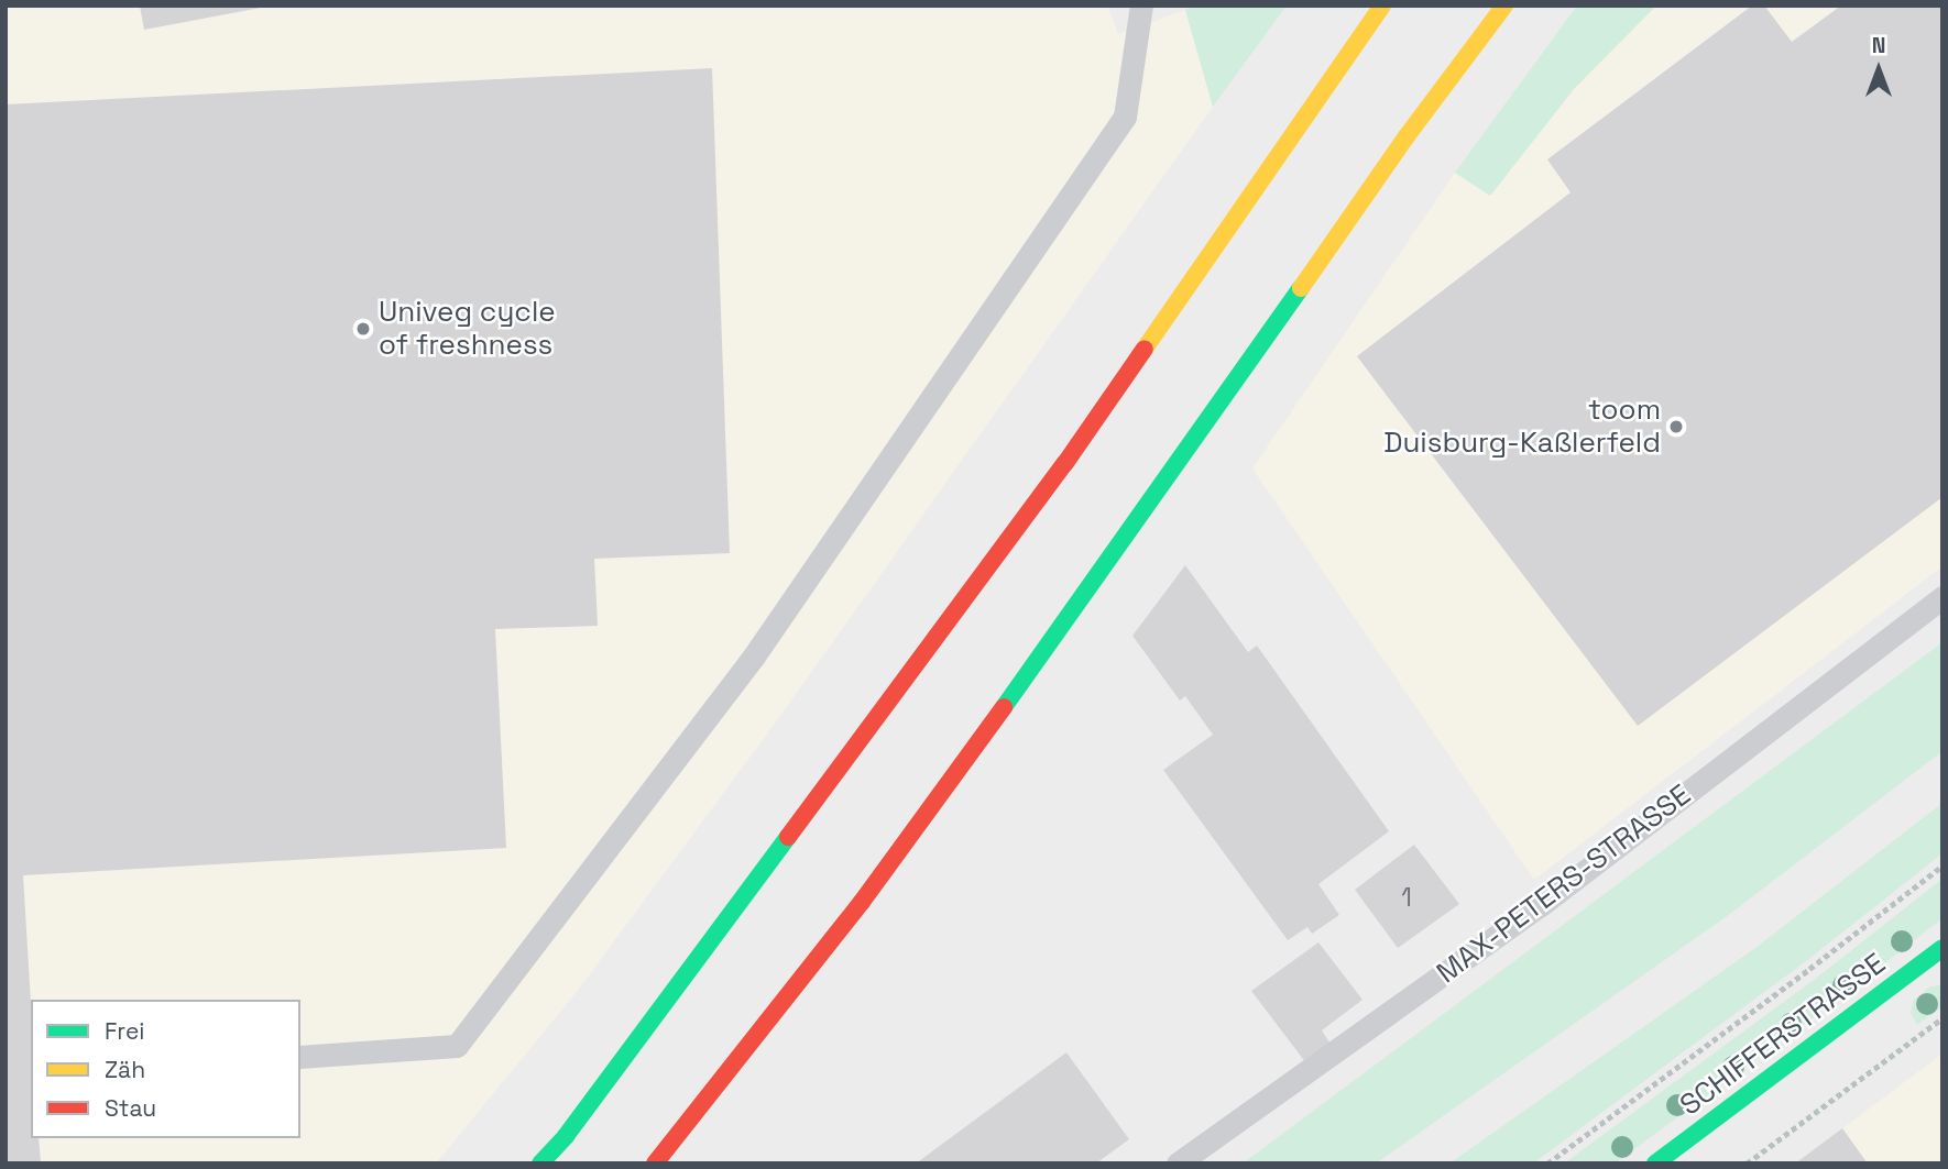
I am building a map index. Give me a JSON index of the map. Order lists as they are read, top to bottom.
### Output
{
  "streets": {
    "main road": ["SCHIFFERSTRASSE"],
    "lane": ["MAX-PETERS-STRASSE"]
  },
  "places": ["Univeg cycle of freshness", "toom Duisburg-Kaßlerfeld"],
  "house_numbers": ["1"],
  "legend": ["Frei", "Zäh", "Stau"],
  "north": "top"
}
